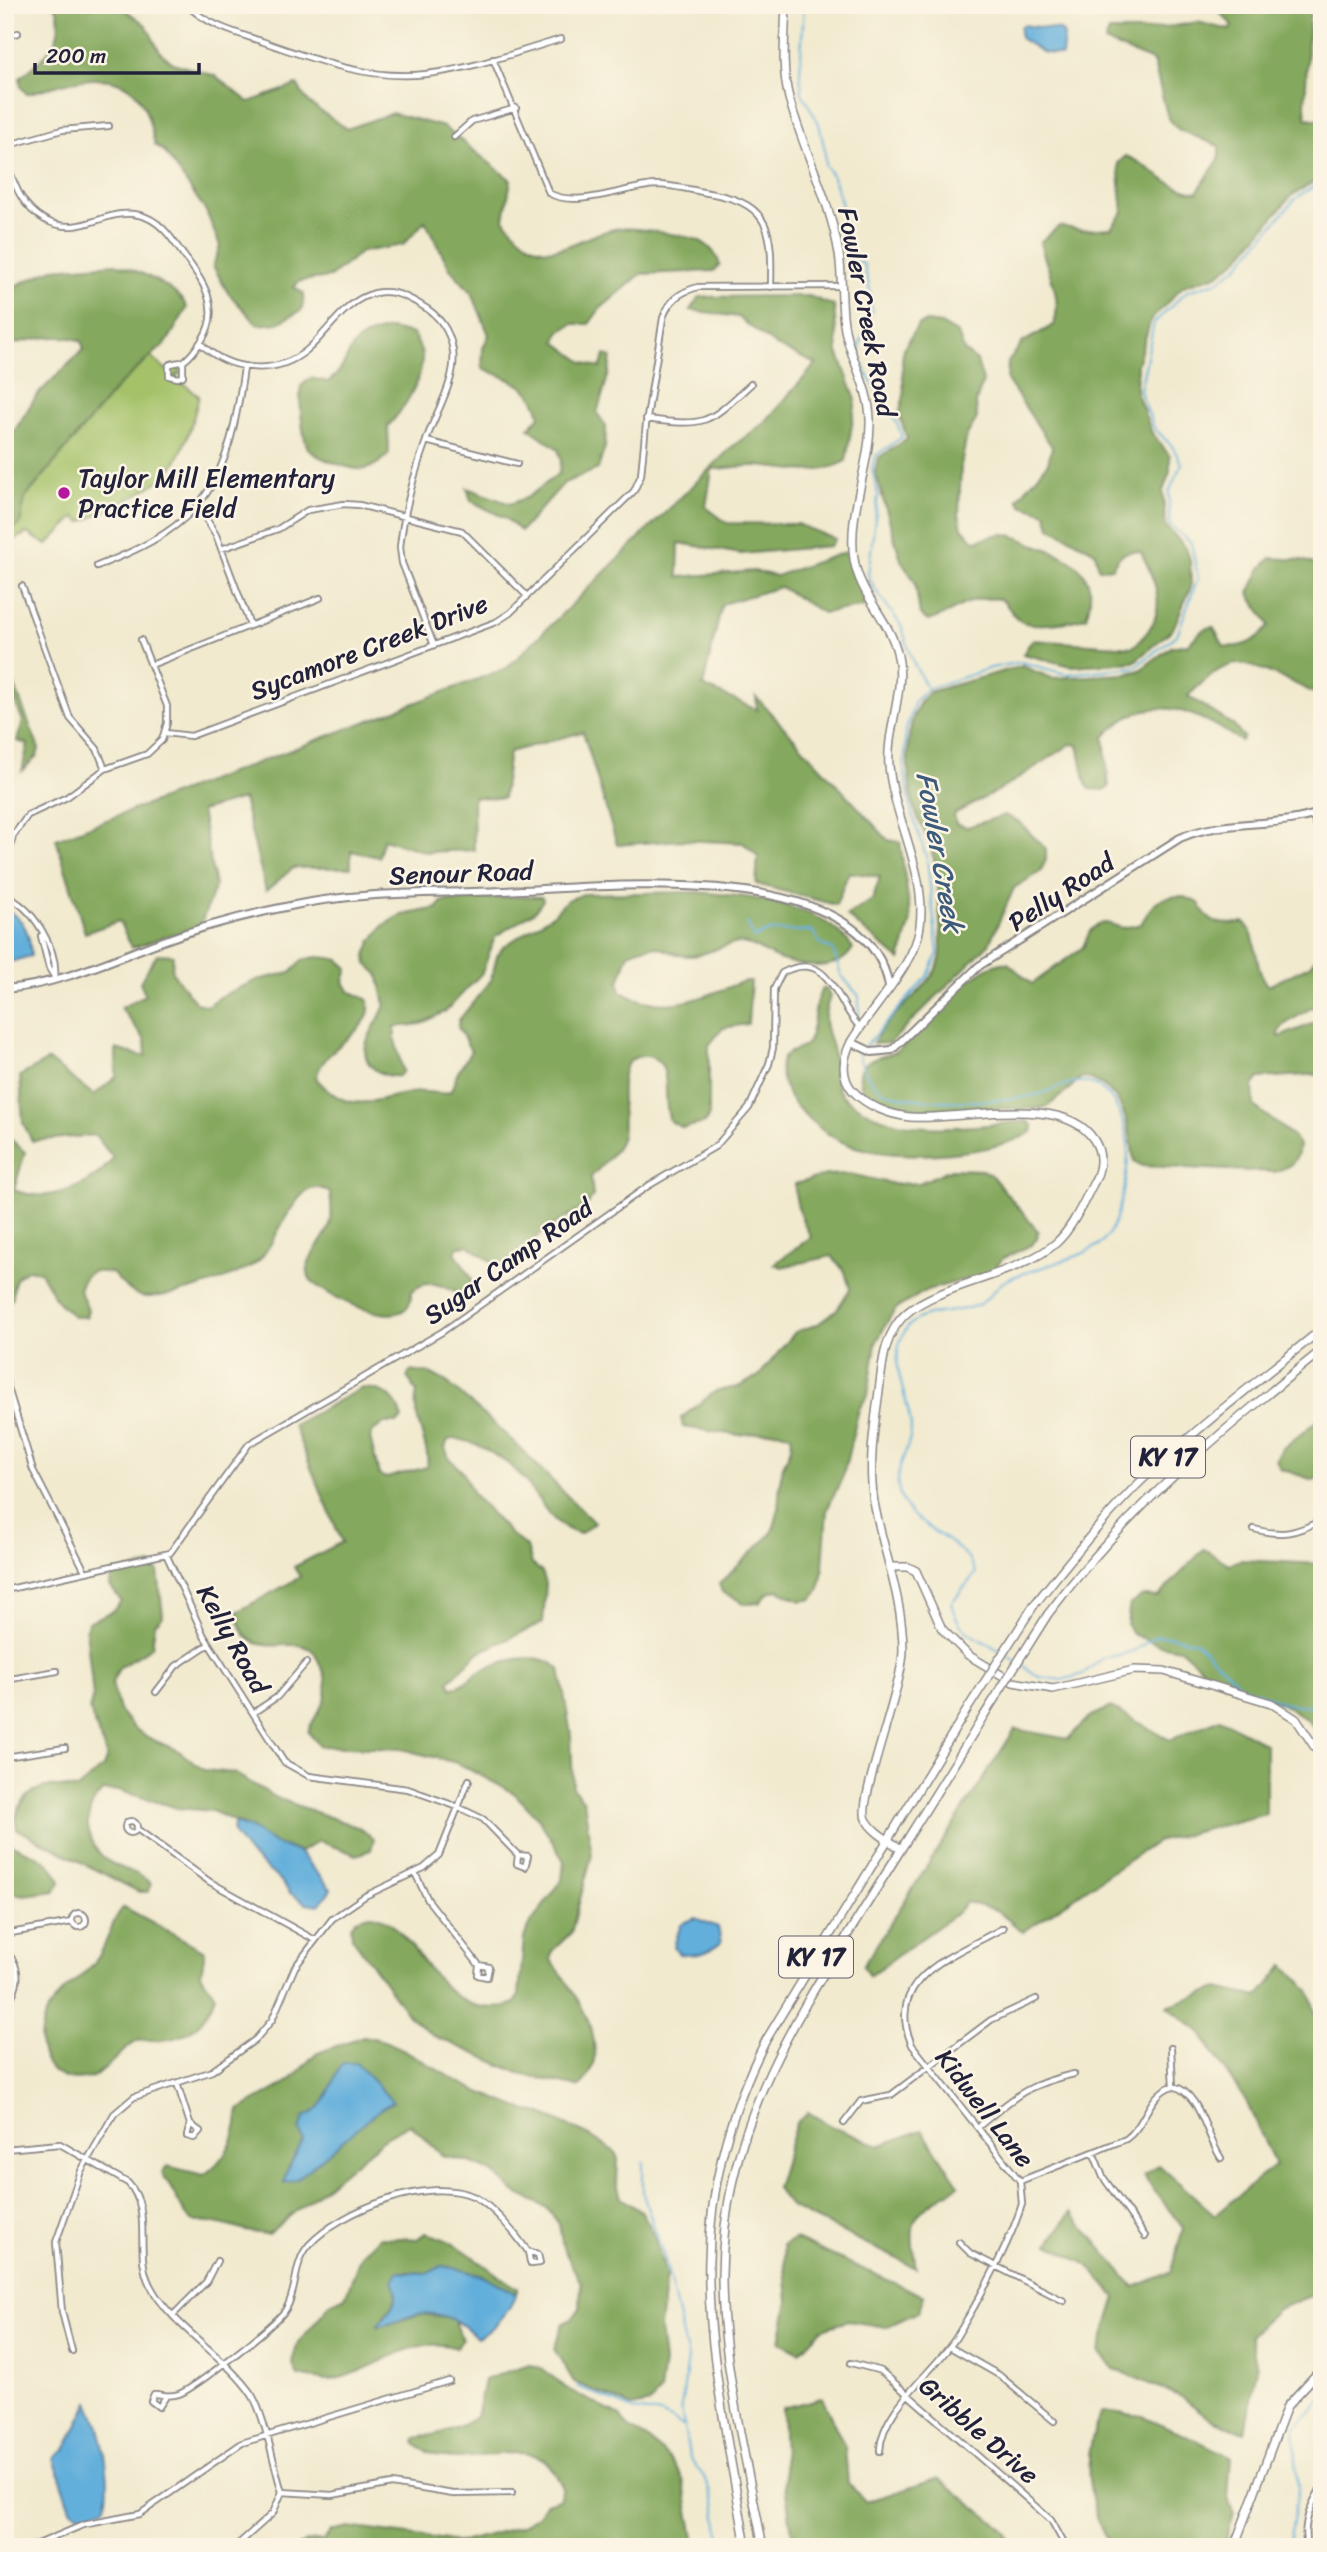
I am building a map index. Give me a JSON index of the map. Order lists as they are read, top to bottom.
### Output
{
  "streets": {
    "main road": ["Fowler Creek Road", "KY 17"],
    "street": [
      "Sycamore Creek Drive",
      "Senour Road",
      "Pelly Road",
      "Sugar Camp Road",
      "Kelly Road",
      "Kidwell Lane",
      "Gribble Drive"
    ]
  },
  "crossings": [
    ["Fowler Creek Road", "Sycamore Creek Drive"],
    ["Fowler Creek Road", "Senour Road"],
    ["Fowler Creek Road", "Pelly Road"],
    ["Fowler Creek Road", "Sugar Camp Road"],
    ["Fowler Creek Road", "KY 17"],
    ["Sugar Camp Road", "Kelly Road"],
    ["Kidwell Lane", "Gribble Drive"]
  ],
  "water": ["Fowler Creek"],
  "places": ["Taylor Mill Elementary Practice Field"],
  "scale_bar": "200 m"
}
